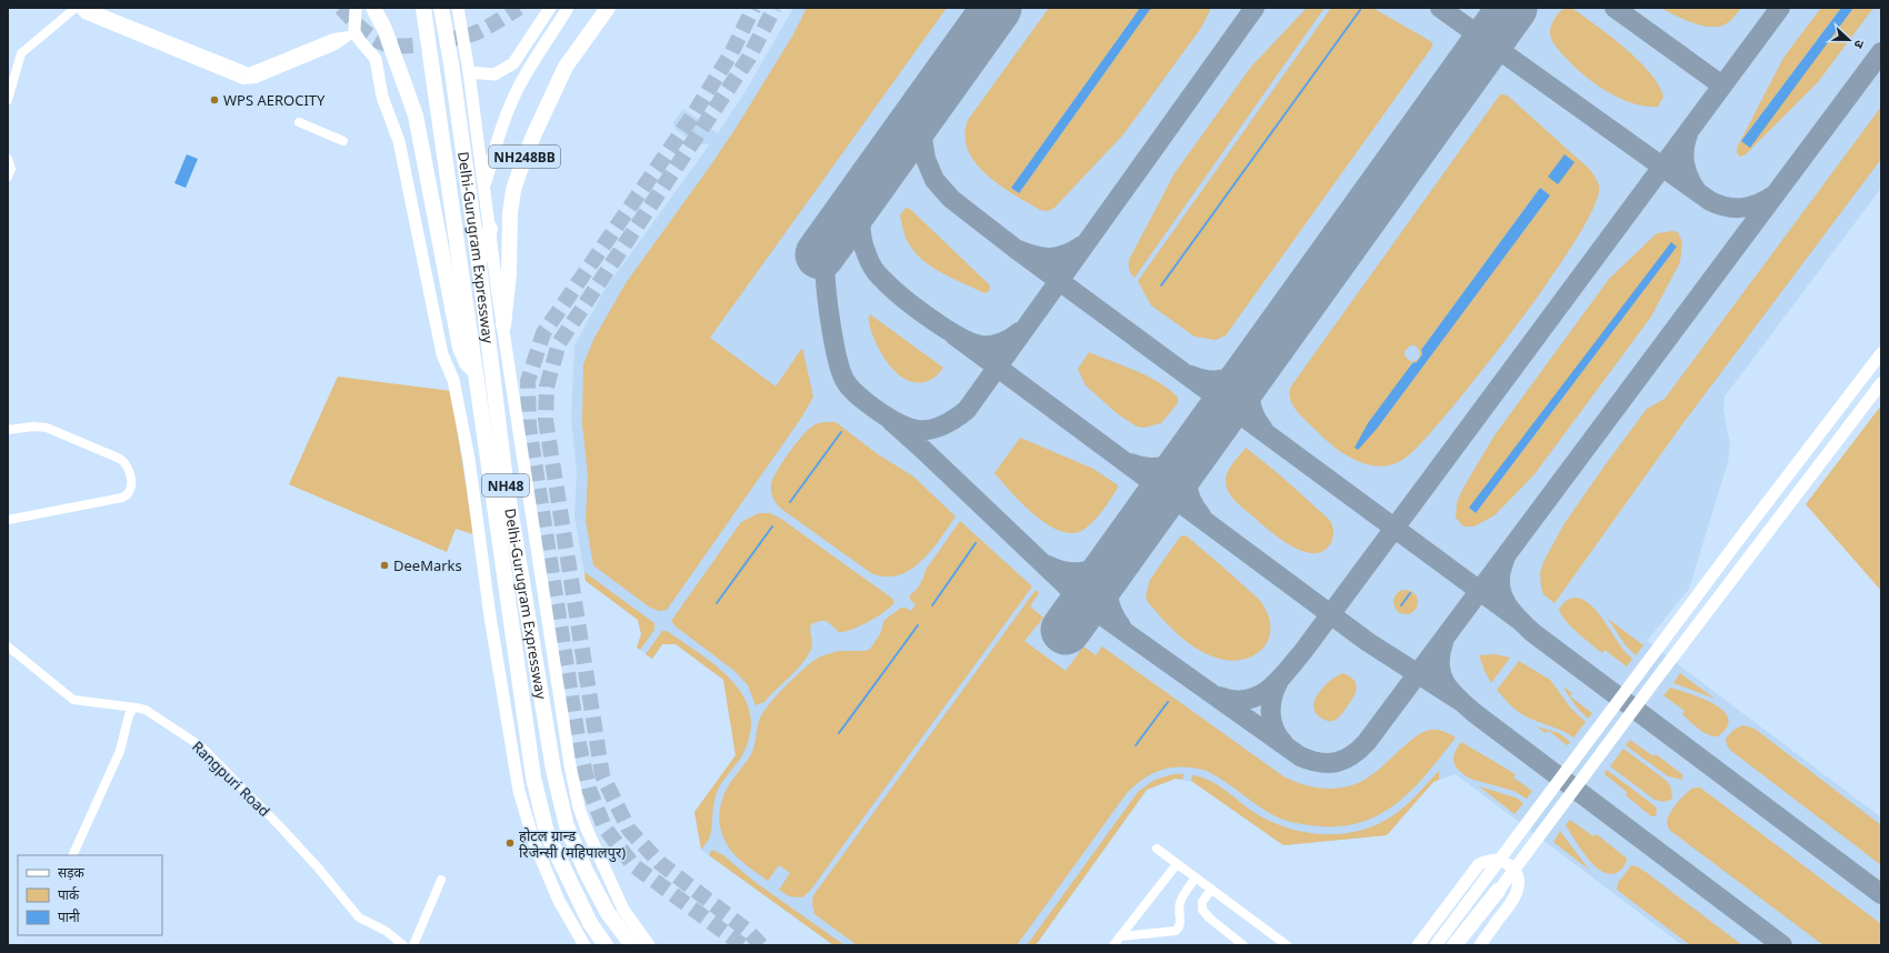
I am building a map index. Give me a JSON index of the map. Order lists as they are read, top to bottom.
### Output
{
  "streets": {
    "highway": ["NH248BB", "Delhi-Gurugram Expressway", "NH48"],
    "street": ["Rangpuri Road"]
  },
  "places": ["WPS AEROCITY", "DeeMarks", "होटल ग्रान्ड रिजेन्सी (महिपालपुर)"],
  "legend": ["सड़क", "पार्क", "पानी"],
  "north": "right"
}
